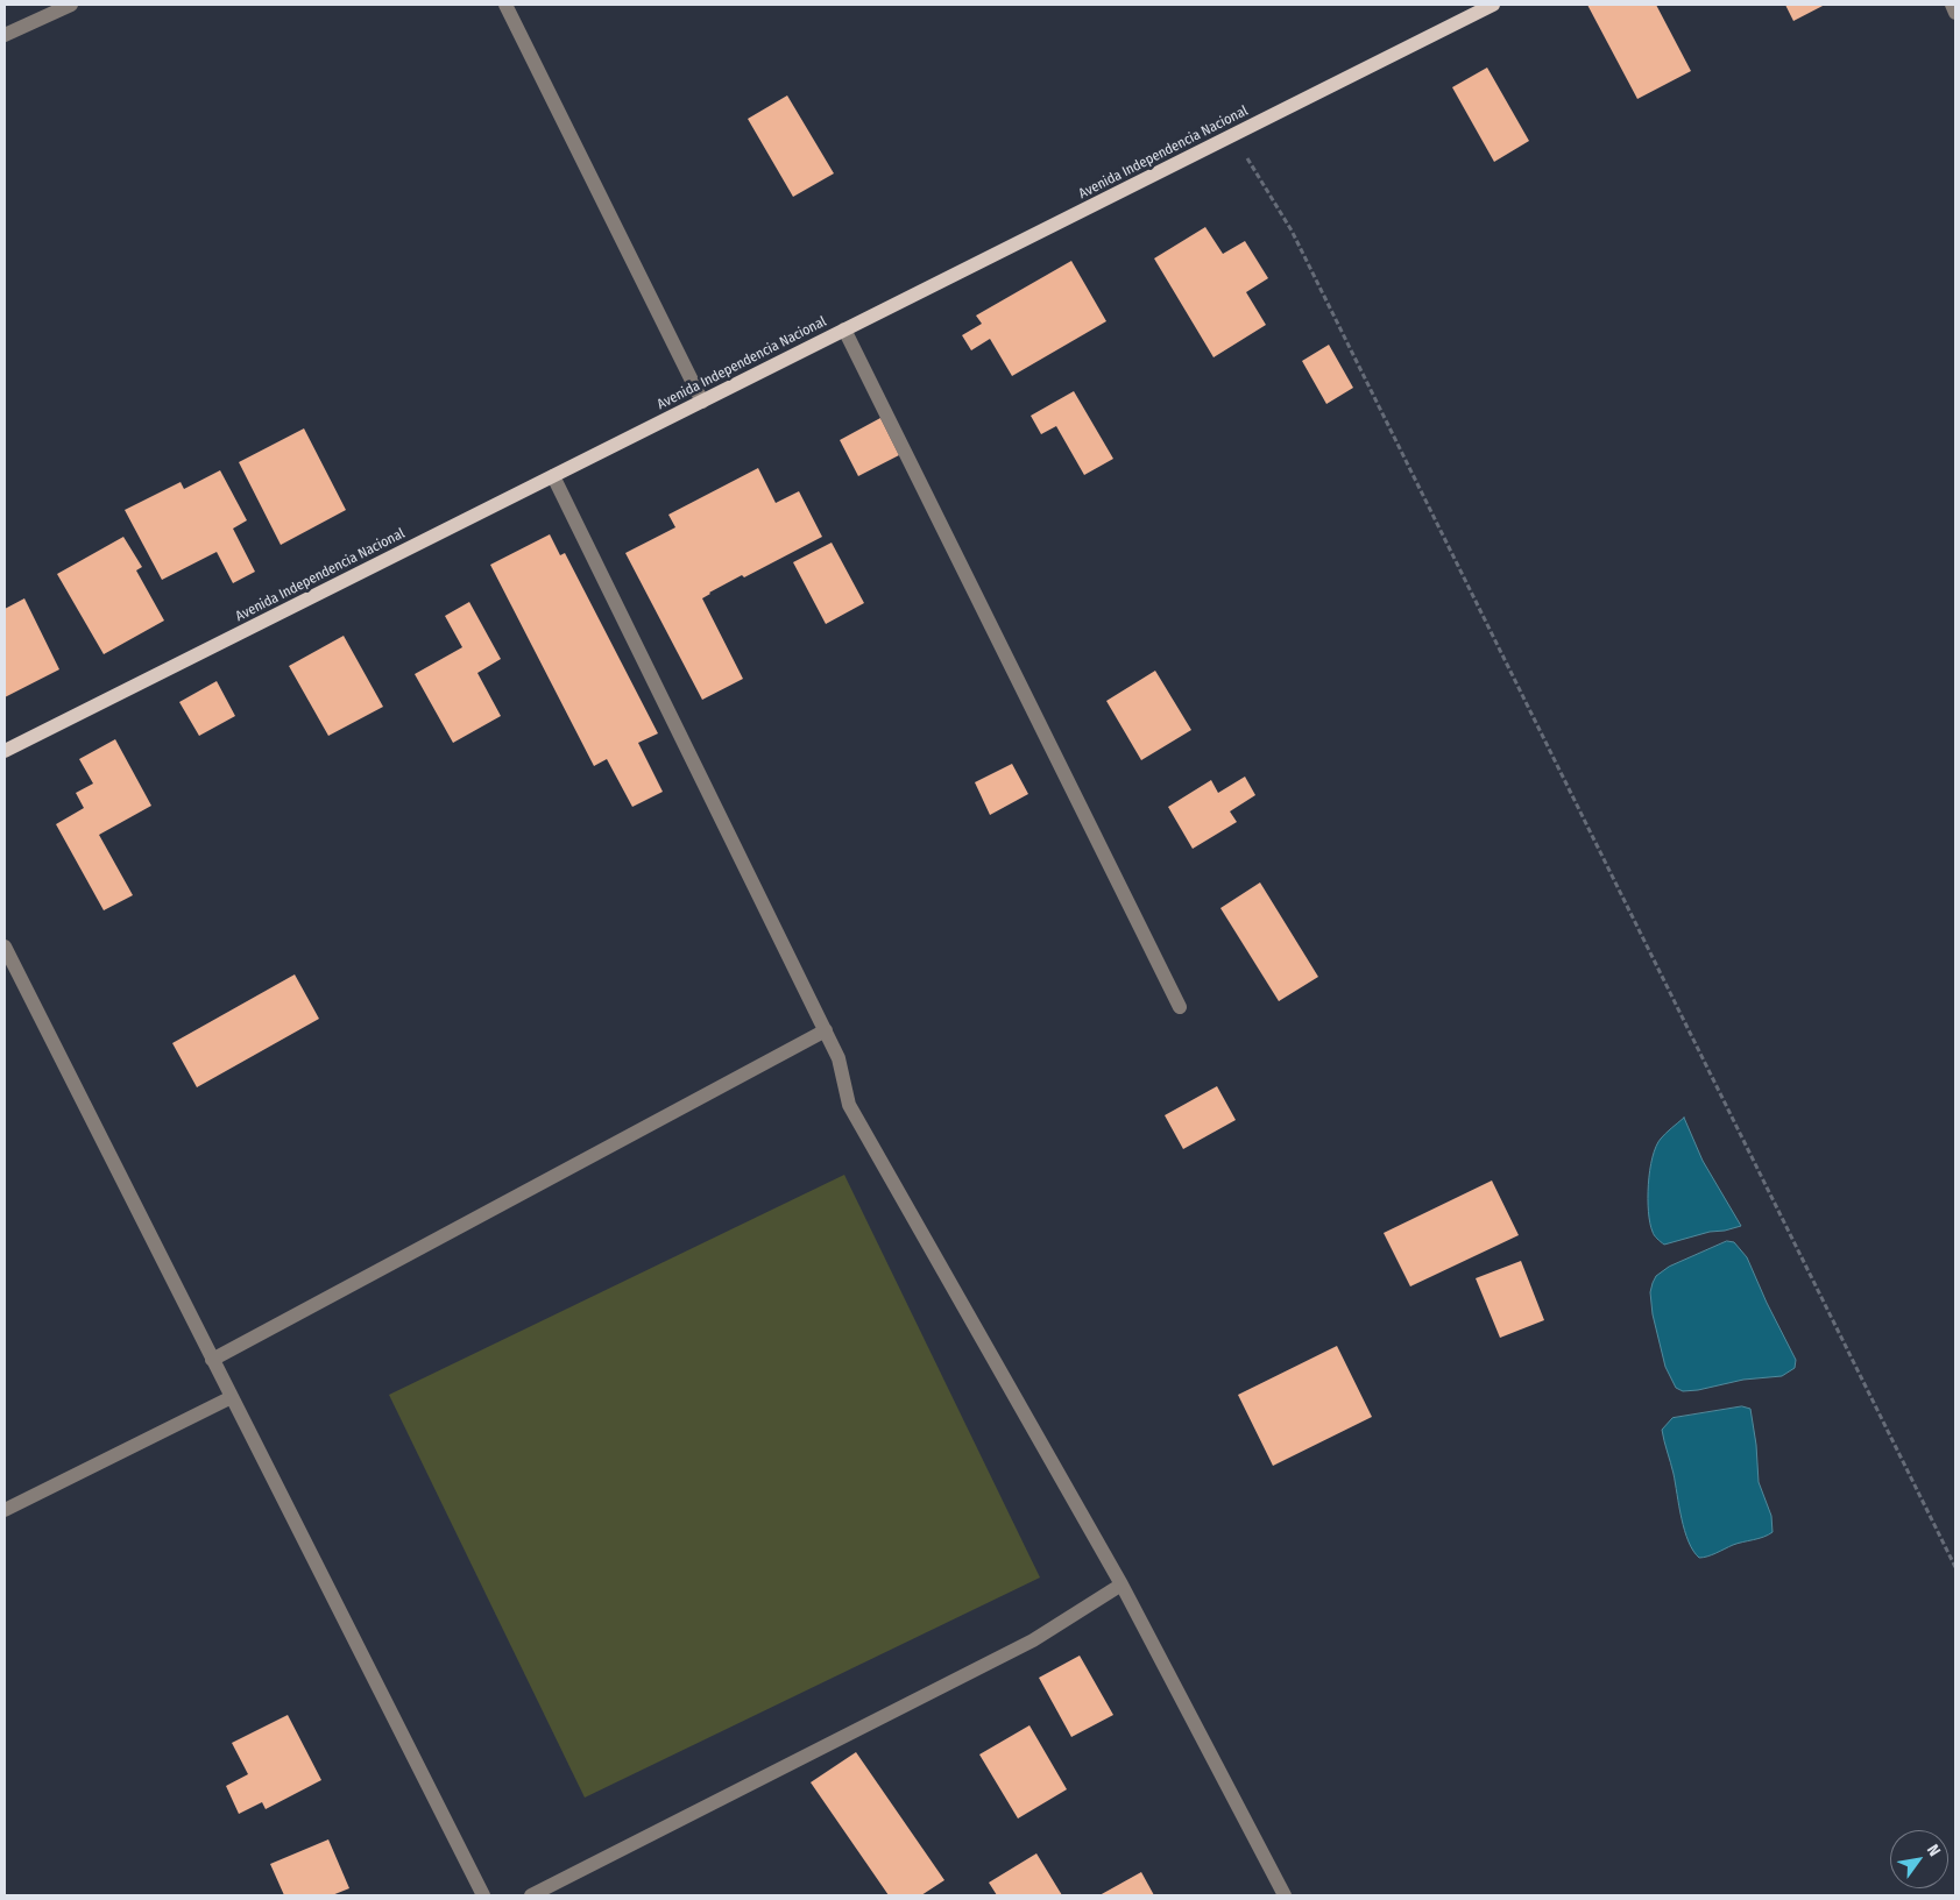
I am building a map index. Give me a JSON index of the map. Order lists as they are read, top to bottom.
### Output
{
  "streets": {
    "main road": ["Avenida Independencia Nacional"]
  },
  "north": "top right"
}
